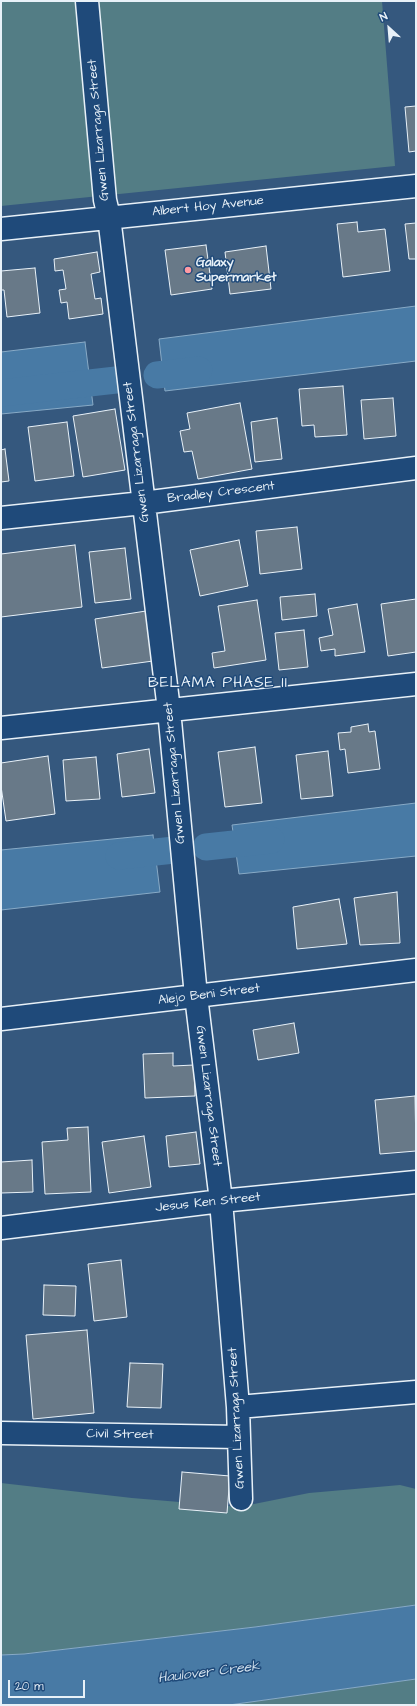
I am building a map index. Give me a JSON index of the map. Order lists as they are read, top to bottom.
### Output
{
  "streets": {
    "street": [
      "Gwen Lizarraga Street",
      "Albert Hoy Avenue",
      "Bradley Crescent",
      "Alejo Beni Street",
      "Jesus Ken Street",
      "Civil Street"
    ]
  },
  "crossings": [
    ["Gwen Lizarraga Street", "Albert Hoy Avenue"],
    ["Gwen Lizarraga Street", "Bradley Crescent"],
    ["Gwen Lizarraga Street", "Alejo Beni Street"],
    ["Gwen Lizarraga Street", "Jesus Ken Street"],
    ["Gwen Lizarraga Street", "Civil Street"]
  ],
  "districts": ["BELAMA PHASE II"],
  "water": ["Haulover Creek"],
  "places": ["Galaxy Supermarket"],
  "scale_bar": "20 m",
  "north": "top left"
}
